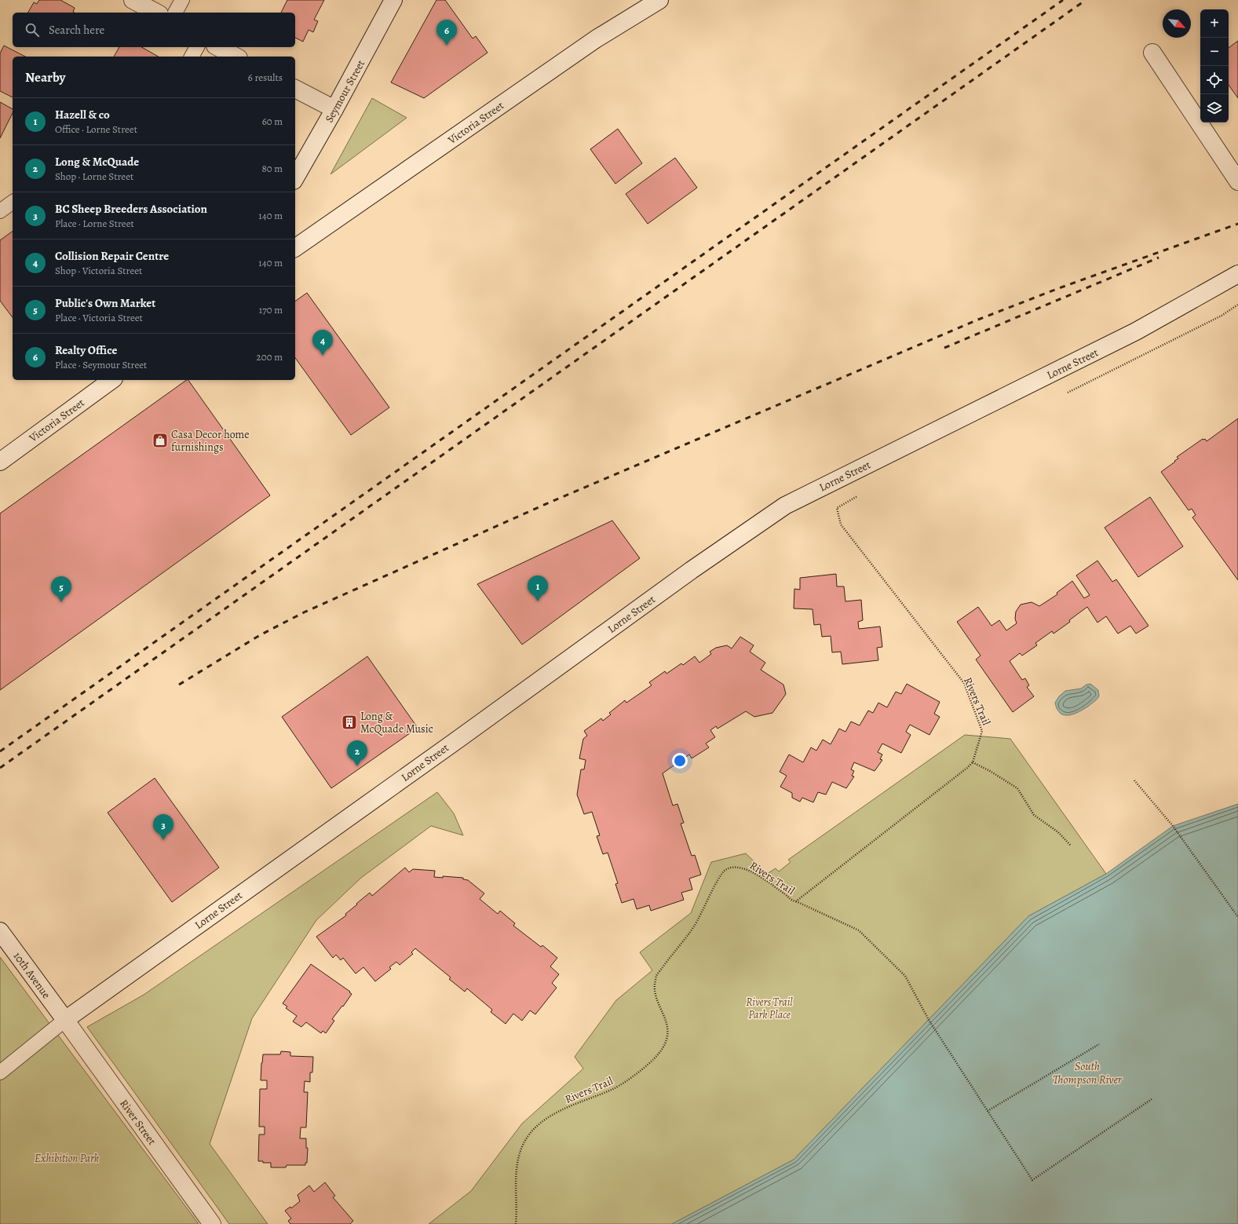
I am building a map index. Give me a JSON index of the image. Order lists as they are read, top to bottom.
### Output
{
  "streets": {
    "street": [
      "Seymour Street",
      "Victoria Street",
      "Lorne Street",
      "10th Avenue",
      "River Street"
    ],
    "path": ["Rivers Trail"]
  },
  "crossings": [
    ["Lorne Street", "10th Avenue"],
    ["Lorne Street", "River Street"],
    ["10th Avenue", "River Street"]
  ],
  "water": ["South Thompson River"],
  "parks": ["Rivers Trail Park Place", "Exhibition Park"],
  "places": {
    "shop": ["Casa Decor home furnishings"],
    "building": ["Long & McQuade Music"]
  },
  "north": "bottom right",
  "page": {
    "map_buttons": ["+", "−"],
    "search": "Search here",
    "pins": [
      "6",
      "4",
      "1",
      "5",
      "2",
      "3"
    ],
    "heading": ["Nearby", "6 results"],
    "list": [
      {
        "mark": "1",
        "name": "Hazell & co",
        "note": "Office · Lorne Street",
        "value": "60 m"
      },
      {
        "mark": "2",
        "name": "Long & McQuade",
        "note": "Shop · Lorne Street",
        "value": "80 m"
      },
      {
        "mark": "3",
        "name": "BC Sheep Breeders Association",
        "note": "Place · Lorne Street",
        "value": "140 m"
      },
      {
        "mark": "4",
        "name": "Collision Repair Centre",
        "note": "Shop · Victoria Street",
        "value": "140 m"
      },
      {
        "mark": "5",
        "name": "Public's Own Market",
        "note": "Place · Victoria Street",
        "value": "170 m"
      },
      {
        "mark": "6",
        "name": "Realty Office",
        "note": "Place · Seymour Street",
        "value": "200 m"
      }
    ]
  }
}
